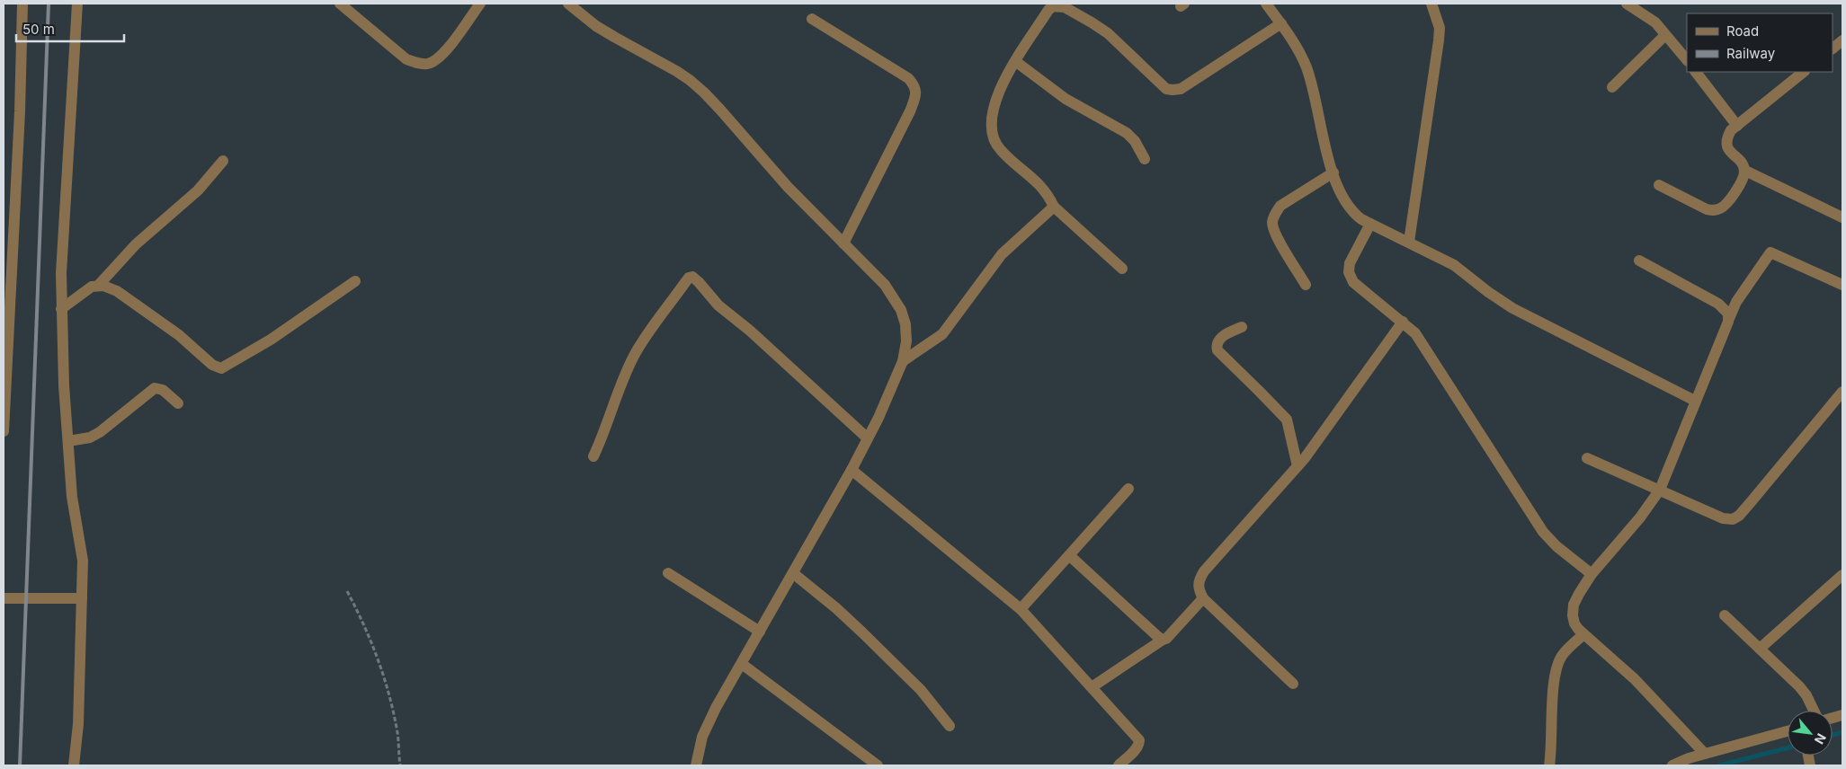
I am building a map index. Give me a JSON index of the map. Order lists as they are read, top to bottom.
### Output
{
  "legend": ["Road", "Railway"],
  "scale_bar": "50 m",
  "north": "bottom right"
}
